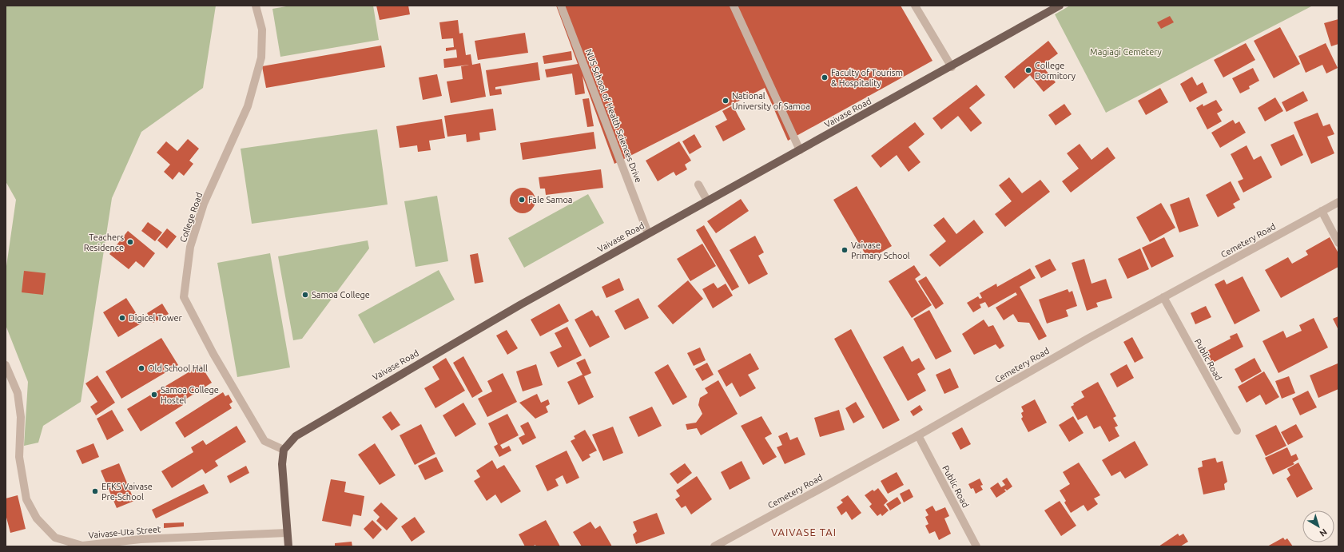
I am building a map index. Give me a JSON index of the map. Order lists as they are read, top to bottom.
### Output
{
  "streets": {
    "main road": ["Vaivase Road"],
    "street": [
      "NUS School of Health Sciences Drive",
      "College Road",
      "Cemetery Road",
      "Public Road",
      "Vaivase-Uta Street"
    ]
  },
  "crossings": [
    ["Vaivase Road", "NUS School of Health Sciences Drive"],
    ["Vaivase Road", "College Road"],
    ["Cemetery Road", "Public Road"]
  ],
  "districts": ["VAIVASE TAI"],
  "parks": ["Magiagi Cemetery"],
  "places": [
    "College Dormitory",
    "Faculty of Tourism & Hospitality",
    "National University of Samoa",
    "Fale Samoa",
    "Teachers Residence",
    "Vaivase Primary School",
    "Samoa College",
    "Digicel Tower",
    "Old School Hall",
    "Samoa College Hostel",
    "EFKS Vaivase Pre-School"
  ],
  "north": "bottom right"
}
